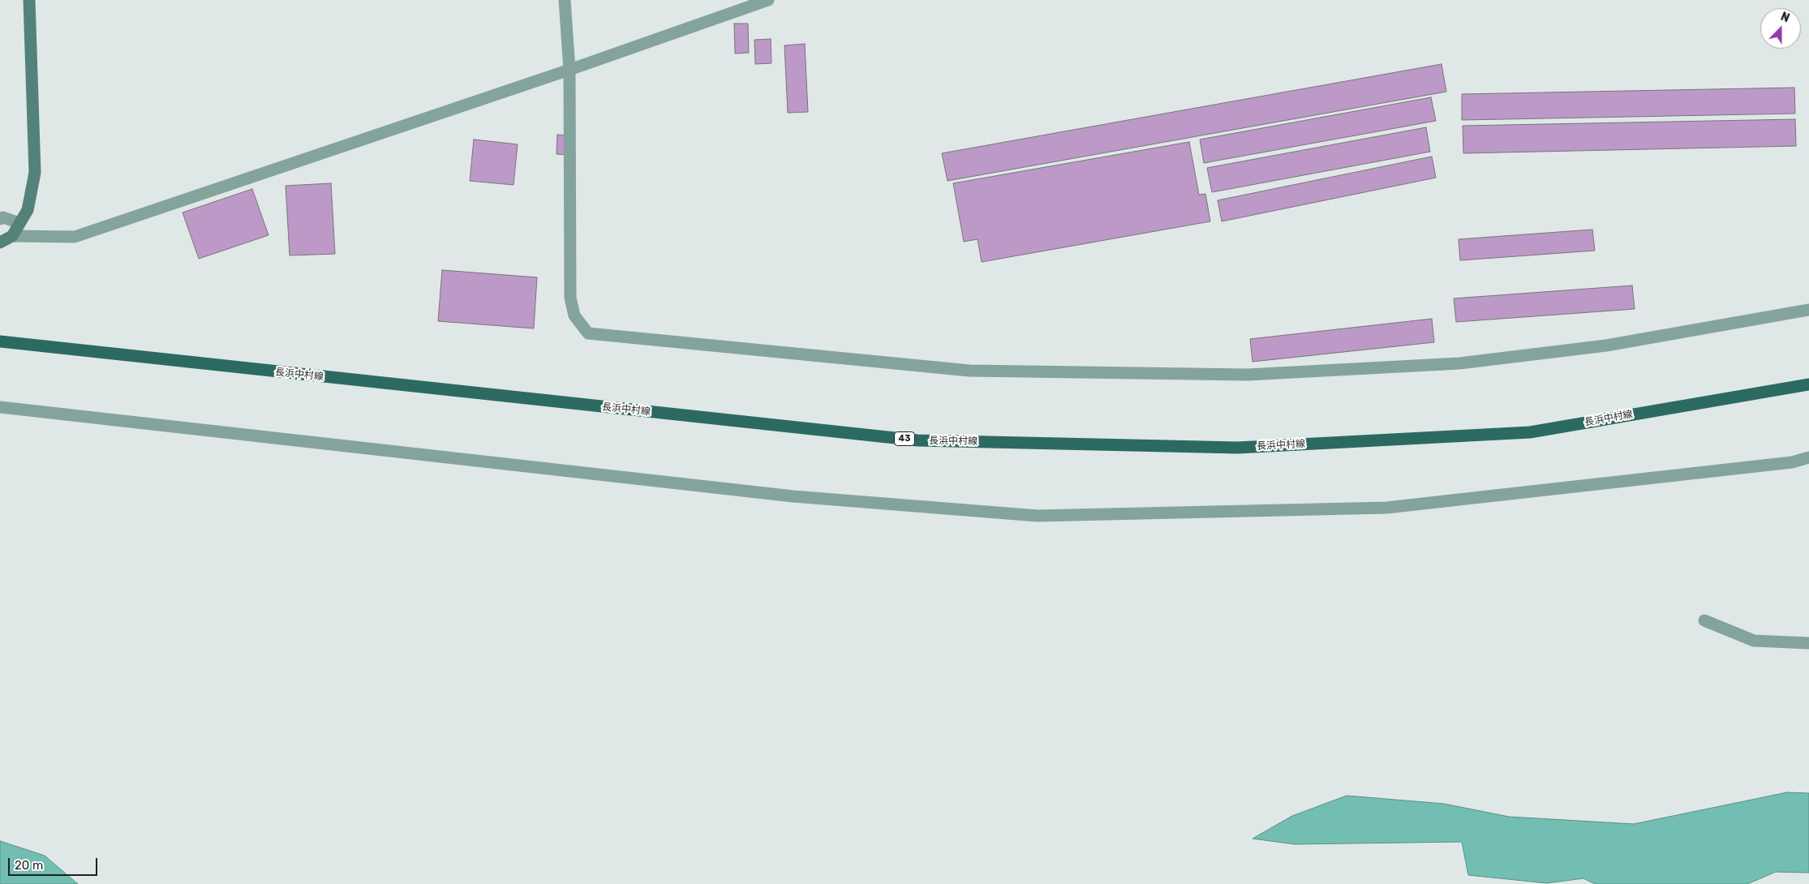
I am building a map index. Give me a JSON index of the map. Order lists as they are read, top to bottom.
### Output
{
  "streets": {
    "main road": ["長浜中村線", "43"]
  },
  "scale_bar": "20 m",
  "north": "top"
}
